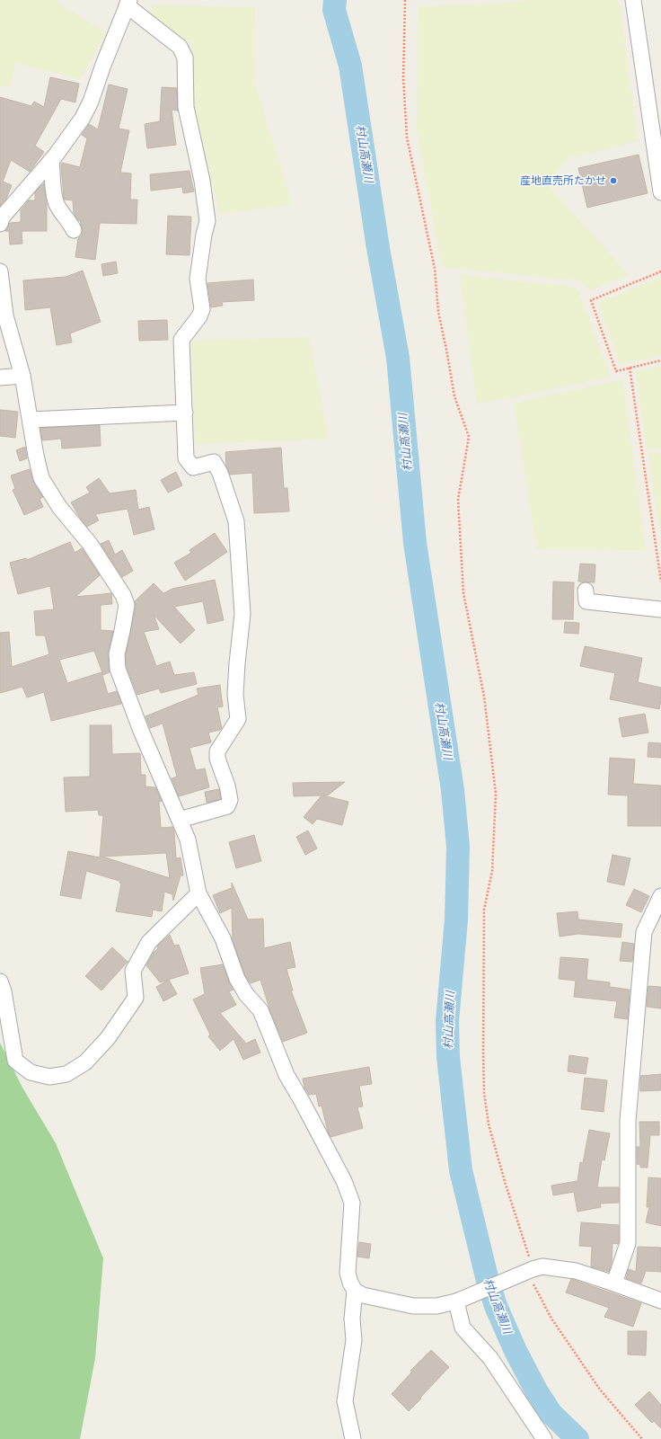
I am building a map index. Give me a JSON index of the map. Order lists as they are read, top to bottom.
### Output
{
  "water": ["村山高瀬川"],
  "places": ["産地直売所たかせ"]
}
